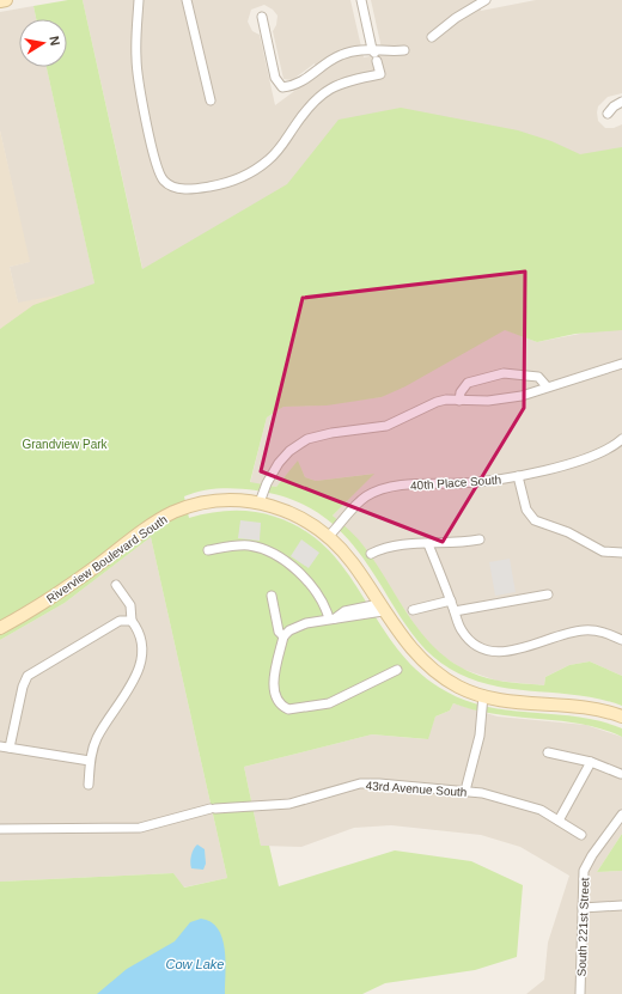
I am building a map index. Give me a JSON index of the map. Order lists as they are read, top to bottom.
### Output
{
  "streets": {
    "street": [
      "40th Place South",
      "Riverview Boulevard South",
      "43rd Avenue South",
      "South 221st Street"
    ]
  },
  "crossings": [
    ["40th Place South", "Riverview Boulevard South"]
  ],
  "water": ["Cow Lake"],
  "parks": ["Grandview Park"],
  "north": "right"
}
